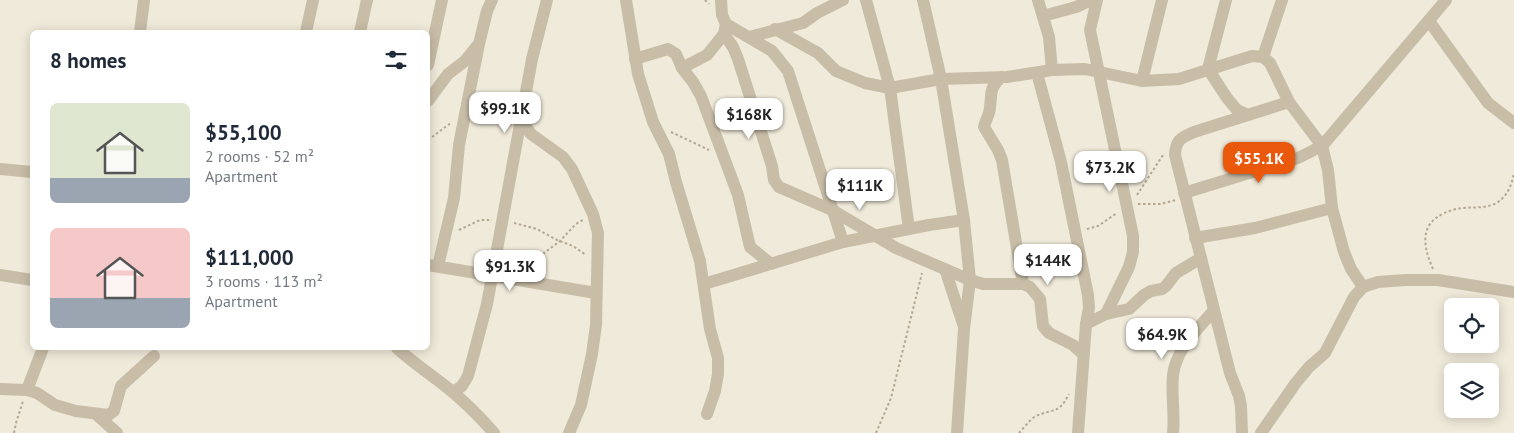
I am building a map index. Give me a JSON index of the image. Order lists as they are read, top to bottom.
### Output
{
  "page": {
    "heading": "8 homes",
    "list": [
      {
        "name": "$55,100",
        "note": "2 rooms · 52 m² · Apartment"
      },
      {
        "name": "$111,000",
        "note": "3 rooms · 113 m² · Apartment"
      }
    ],
    "price": [
      "$99.1K",
      "$168K",
      "$55.1K",
      "$73.2K",
      "$111K",
      "$144K",
      "$91.3K",
      "$64.9K"
    ]
  }
}
